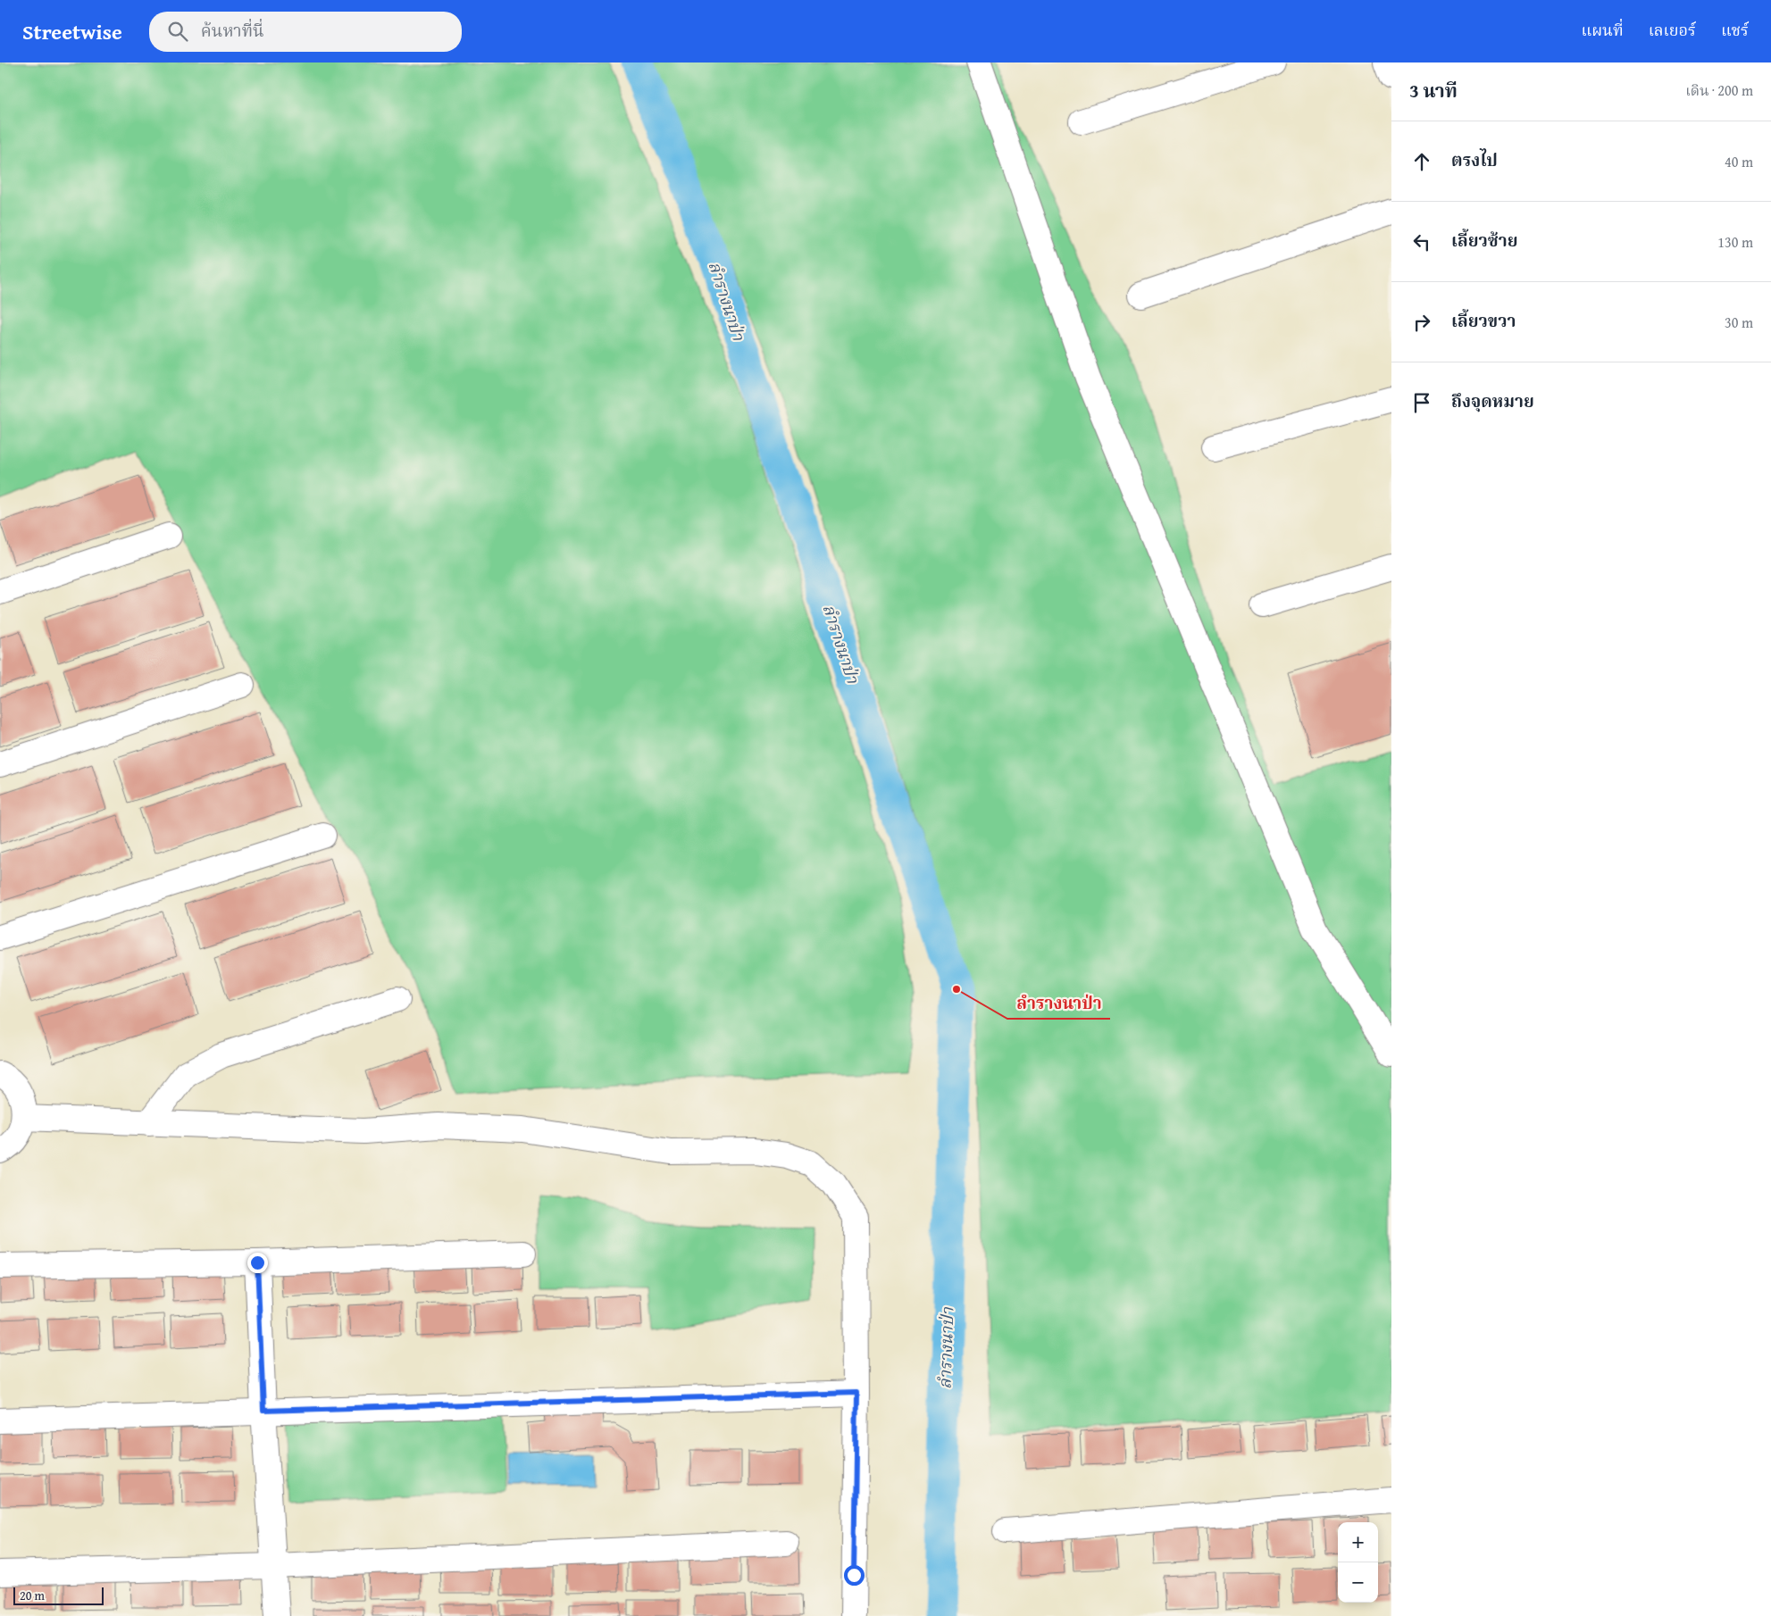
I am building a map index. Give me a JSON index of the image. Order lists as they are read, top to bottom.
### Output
{
  "water": ["ลำรางนาป่า"],
  "places": ["ลำรางนาป่า"],
  "scale_bar": "20 m",
  "page": {
    "header": "Streetwise",
    "search": "ค้นหาที่นี่",
    "nav": ["แผนที่", "เลเยอร์", "แชร์"],
    "heading": ["3 นาที", "เดิน · 200 m"],
    "list": [
      ["ตรงไป", "40 m"],
      ["เลี้ยวซ้าย", "130 m"],
      ["เลี้ยวขวา", "30 m"],
      "ถึงจุดหมาย"
    ],
    "map_buttons": ["+", "−"],
    "scale": "20 m"
  }
}
